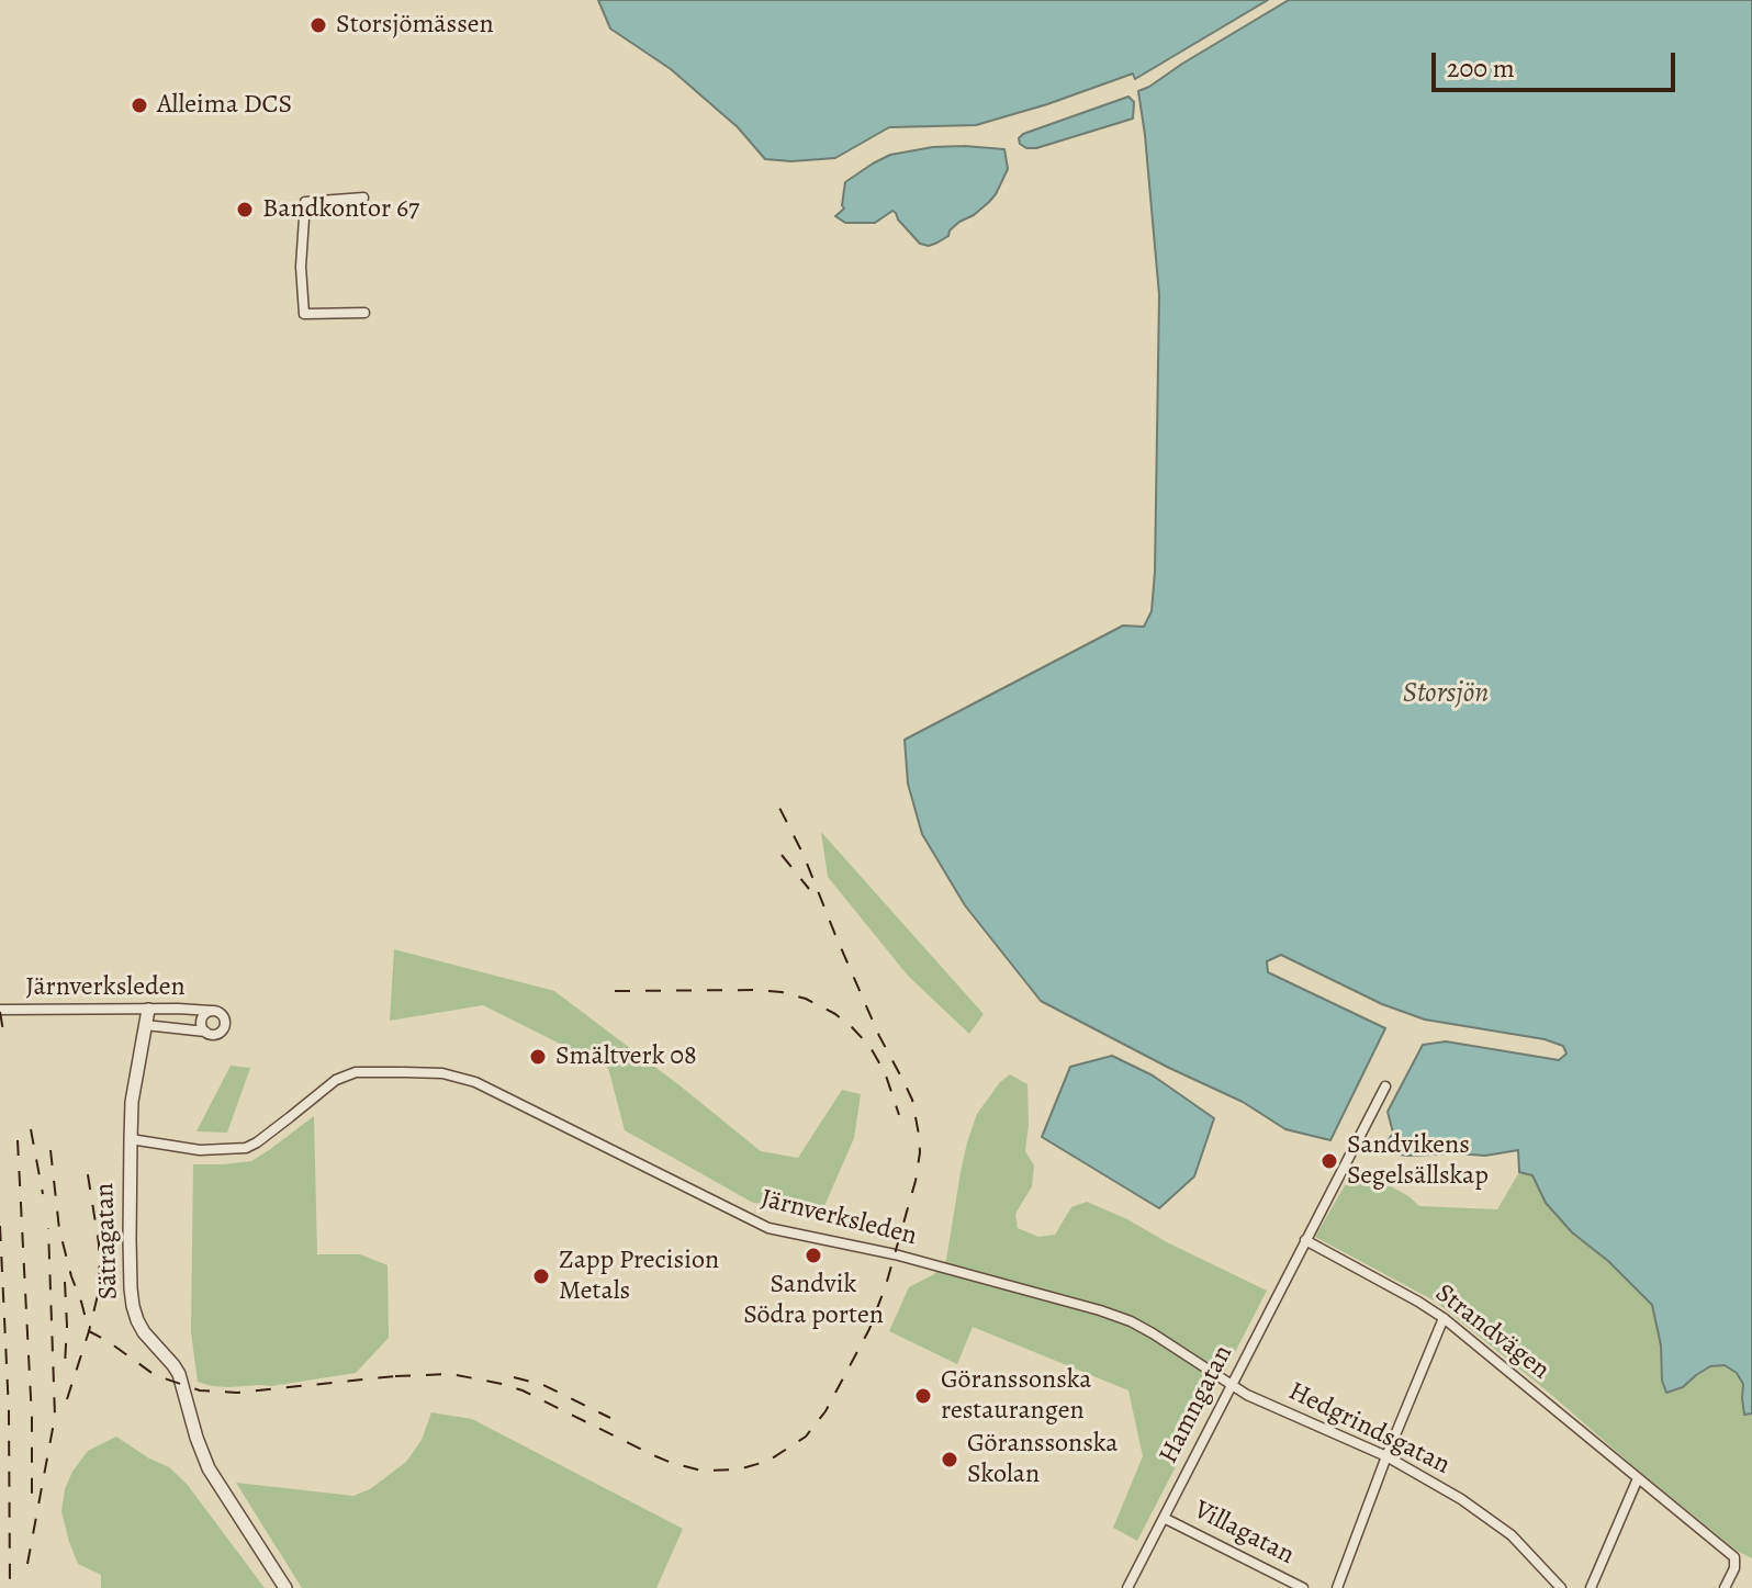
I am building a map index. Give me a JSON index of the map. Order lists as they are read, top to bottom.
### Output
{
  "streets": {
    "street": [
      "Järnverksleden",
      "Sätragatan",
      "Strandvägen",
      "Hamngatan",
      "Hedgrindsgatan",
      "Villagatan"
    ]
  },
  "crossings": [
    ["Järnverksleden", "Sätragatan"],
    ["Järnverksleden", "Hamngatan"],
    ["Järnverksleden", "Hedgrindsgatan"],
    ["Strandvägen", "Hamngatan"],
    ["Hamngatan", "Hedgrindsgatan"],
    ["Hamngatan", "Villagatan"]
  ],
  "water": ["Storsjön"],
  "places": [
    "Storsjömässen",
    "Alleima DCS",
    "Bandkontor 67",
    "Smältverk 08",
    "Sandvikens Segelsällskap",
    "Sandvik Södra porten",
    "Zapp Precision Metals",
    "Göranssonska restaurangen",
    "Göranssonska Skolan"
  ],
  "scale_bar": "200 m"
}
